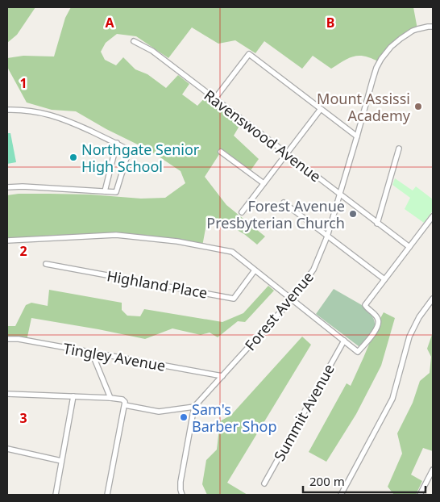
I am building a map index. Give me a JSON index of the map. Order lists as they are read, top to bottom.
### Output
{
  "streets": {
    "street": [
      "Ravenswood Avenue",
      "Highland Place",
      "Forest Avenue",
      "Tingley Avenue",
      "Summit Avenue"
    ]
  },
  "crossings": [
    ["Ravenswood Avenue", "Forest Avenue"],
    ["Forest Avenue", "Tingley Avenue"]
  ],
  "places": [
    "Mount Assissi Academy",
    "Northgate Senior High School",
    "Forest Avenue Presbyterian Church",
    "Sam's Barber Shop"
  ],
  "scale_bar": "200 m",
  "grid": {
    "columns": ["A", "B"],
    "rows": ["1", "2", "3"]
  }
}
